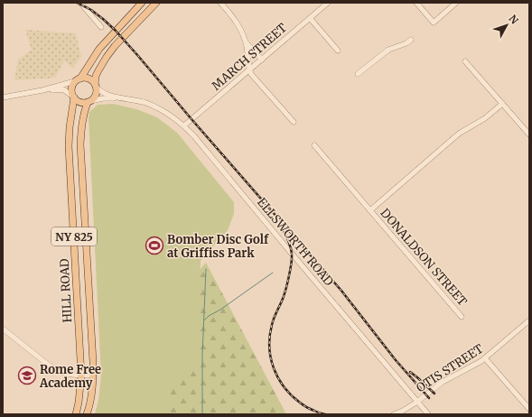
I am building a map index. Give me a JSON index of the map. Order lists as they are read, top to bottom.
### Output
{
  "streets": {
    "main road": ["NY 825", "HILL ROAD"],
    "street": [
      "MARCH STREET",
      "ELLSWORTH ROAD",
      "DONALDSON STREET",
      "OTIS STREET"
    ]
  },
  "crossings": [
    ["MARCH STREET", "ELLSWORTH ROAD"],
    ["NY 825", "ELLSWORTH ROAD"],
    ["NY 825", "HILL ROAD"],
    ["ELLSWORTH ROAD", "HILL ROAD"],
    ["ELLSWORTH ROAD", "OTIS STREET"]
  ],
  "places": {
    "sports": ["Bomber Disc Golf at Griffiss Park"],
    "school or university": ["Rome Free Academy"]
  },
  "north": "top right"
}
